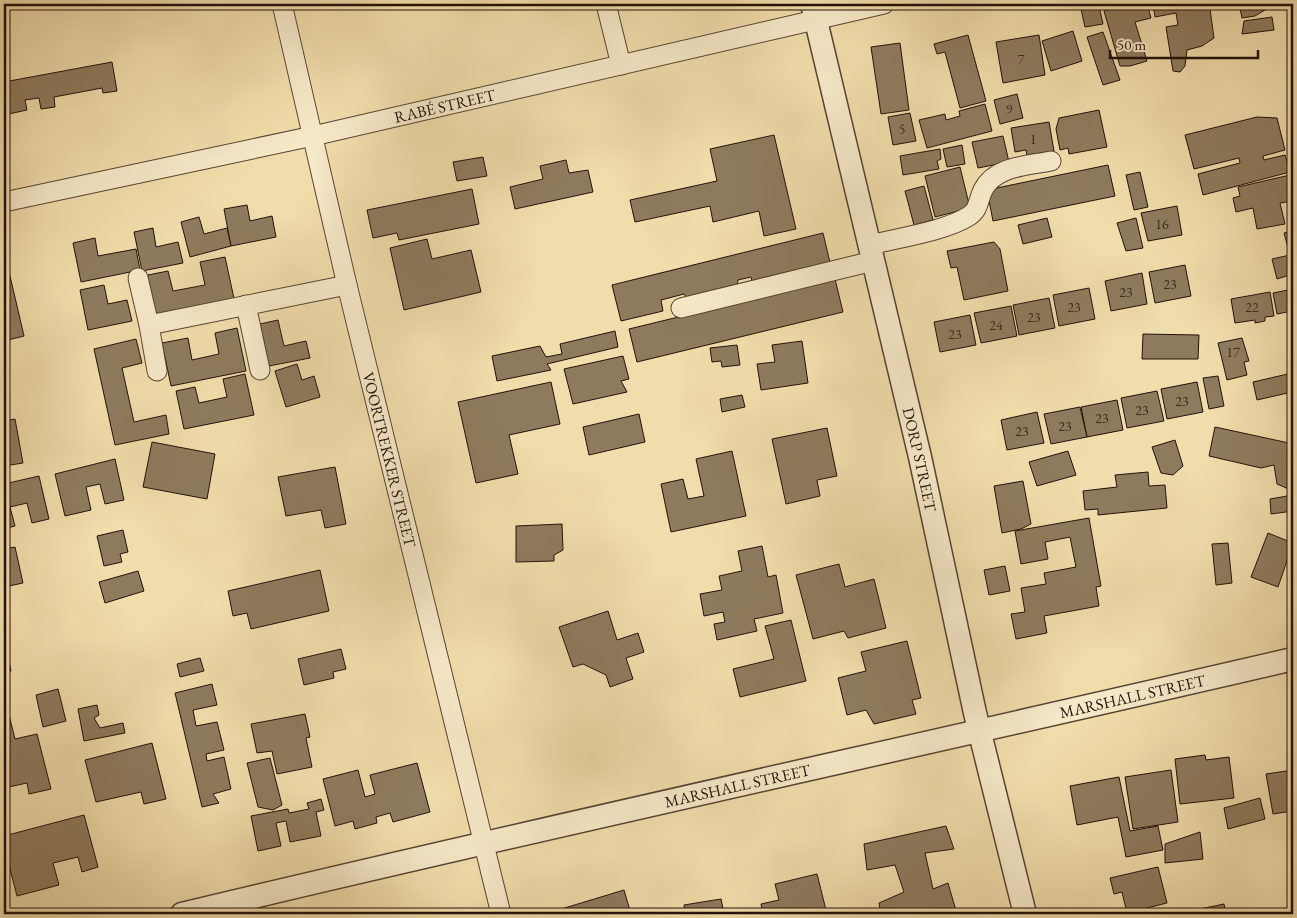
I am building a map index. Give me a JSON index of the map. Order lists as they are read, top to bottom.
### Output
{
  "streets": {
    "street": [
      "RABÉ STREET",
      "VOORTREKKER STREET",
      "DORP STREET",
      "MARSHALL STREET"
    ]
  },
  "crossings": [
    ["RABÉ STREET", "VOORTREKKER STREET"],
    ["RABÉ STREET", "DORP STREET"],
    ["VOORTREKKER STREET", "MARSHALL STREET"],
    ["DORP STREET", "MARSHALL STREET"]
  ],
  "house_numbers": [
    "7",
    "9",
    "5",
    "1",
    "16",
    "23",
    "23",
    "23",
    "22",
    "23",
    "24",
    "23",
    "17",
    "23",
    "23",
    "23",
    "23",
    "23"
  ],
  "scale_bar": "50 m"
}
